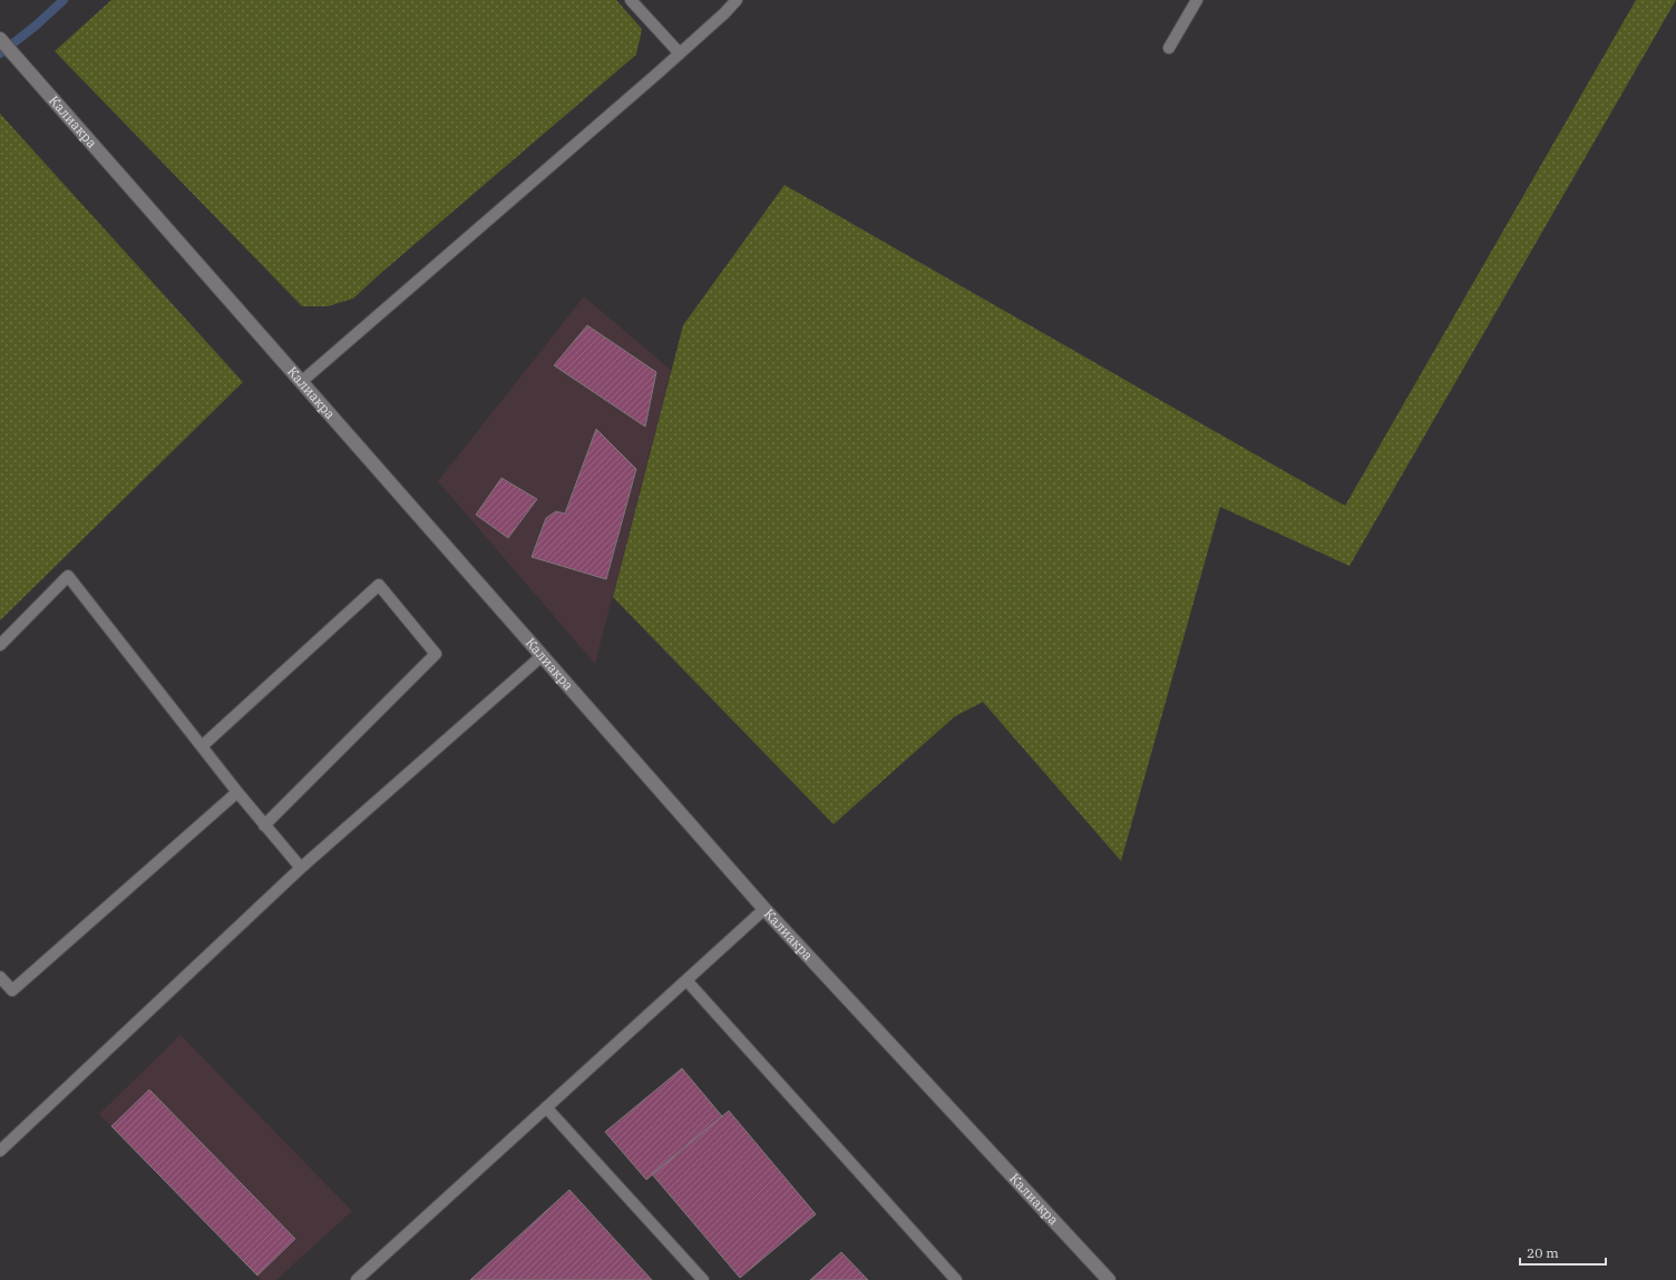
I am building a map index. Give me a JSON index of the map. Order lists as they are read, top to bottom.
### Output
{
  "streets": {
    "street": ["Калиакра"]
  },
  "scale_bar": "20 m"
}
